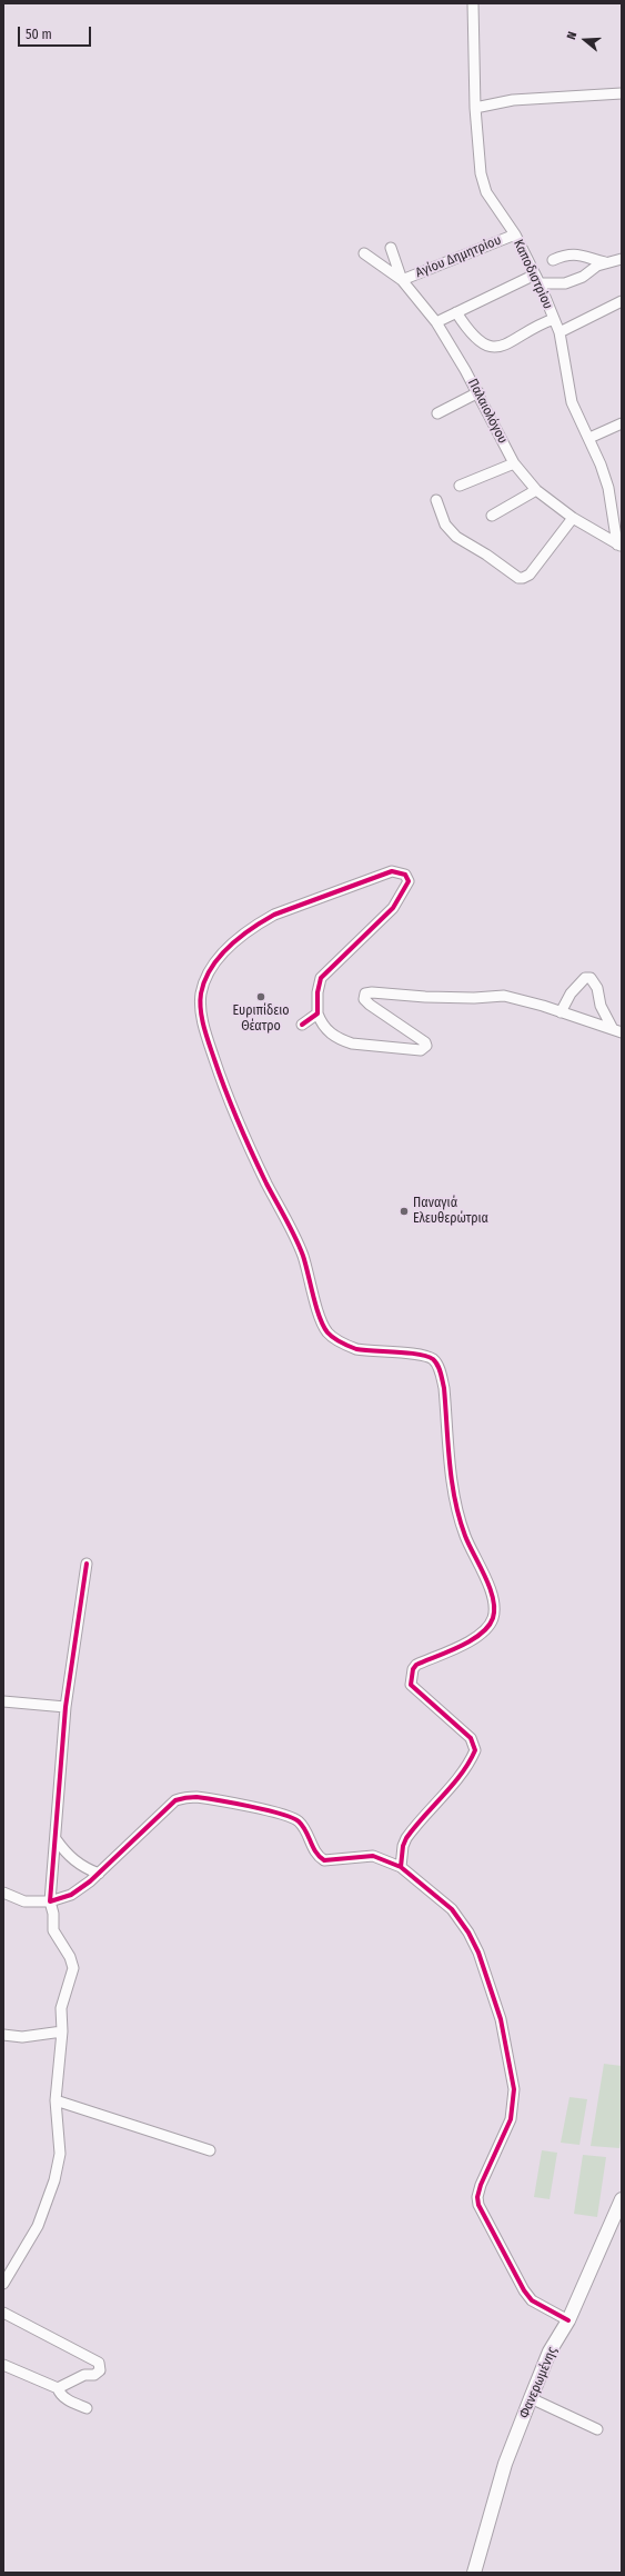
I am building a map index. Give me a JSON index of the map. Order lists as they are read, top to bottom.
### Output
{
  "streets": {
    "main road": ["Φανερωμένης"],
    "street": ["Αγίου Δημητρίου", "Καποδιστρίου", "Παλαιολόγου"]
  },
  "crossings": [
    ["Αγίου Δημητρίου", "Καποδιστρίου"],
    ["Αγίου Δημητρίου", "Παλαιολόγου"],
    ["Καποδιστρίου", "Παλαιολόγου"]
  ],
  "places": ["Ευριπίδειο Θέατρο", "Παναγιά Ελευθερώτρια"],
  "scale_bar": "50 m",
  "north": "left"
}
